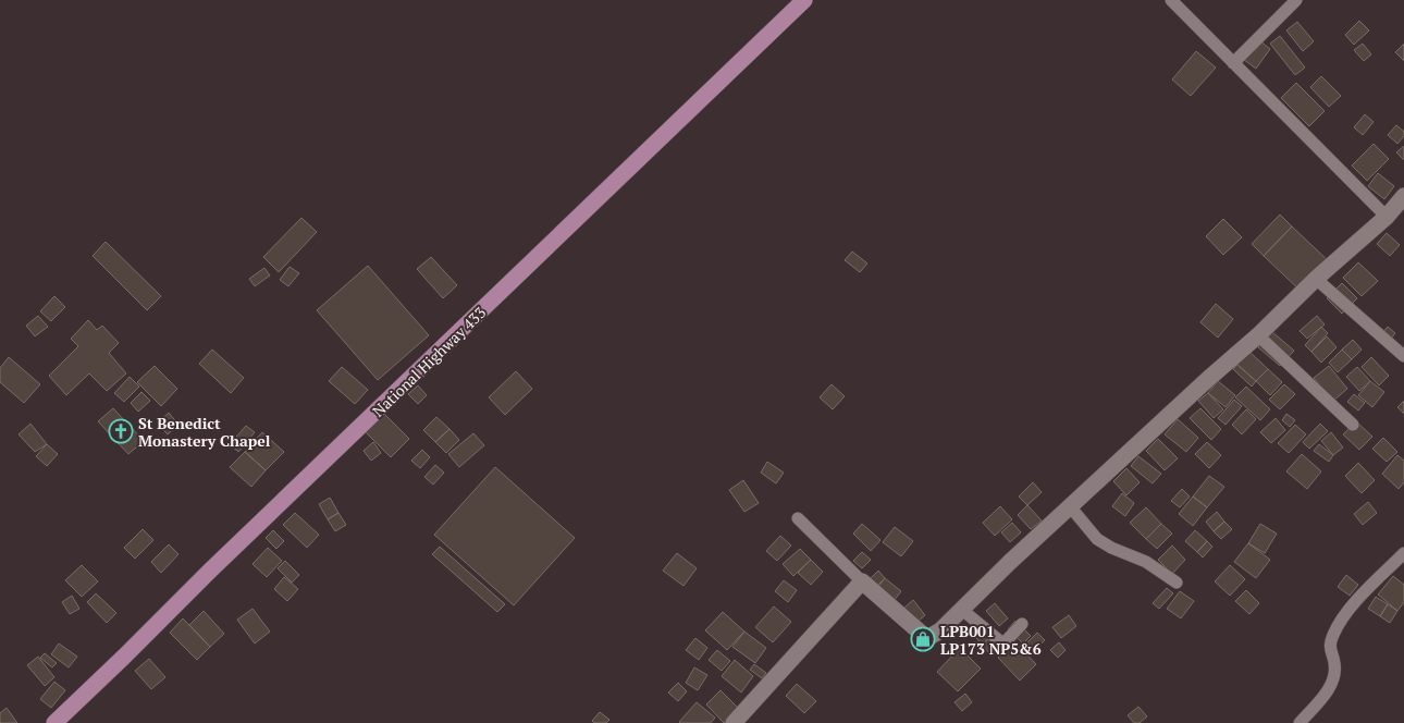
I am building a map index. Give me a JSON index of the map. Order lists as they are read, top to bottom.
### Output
{
  "streets": {
    "main road": ["National Highway 433"]
  },
  "places": {
    "church": ["St Benedict Monastery Chapel"],
    "shop": ["LPB001 LP173 NP5&6"]
  }
}
